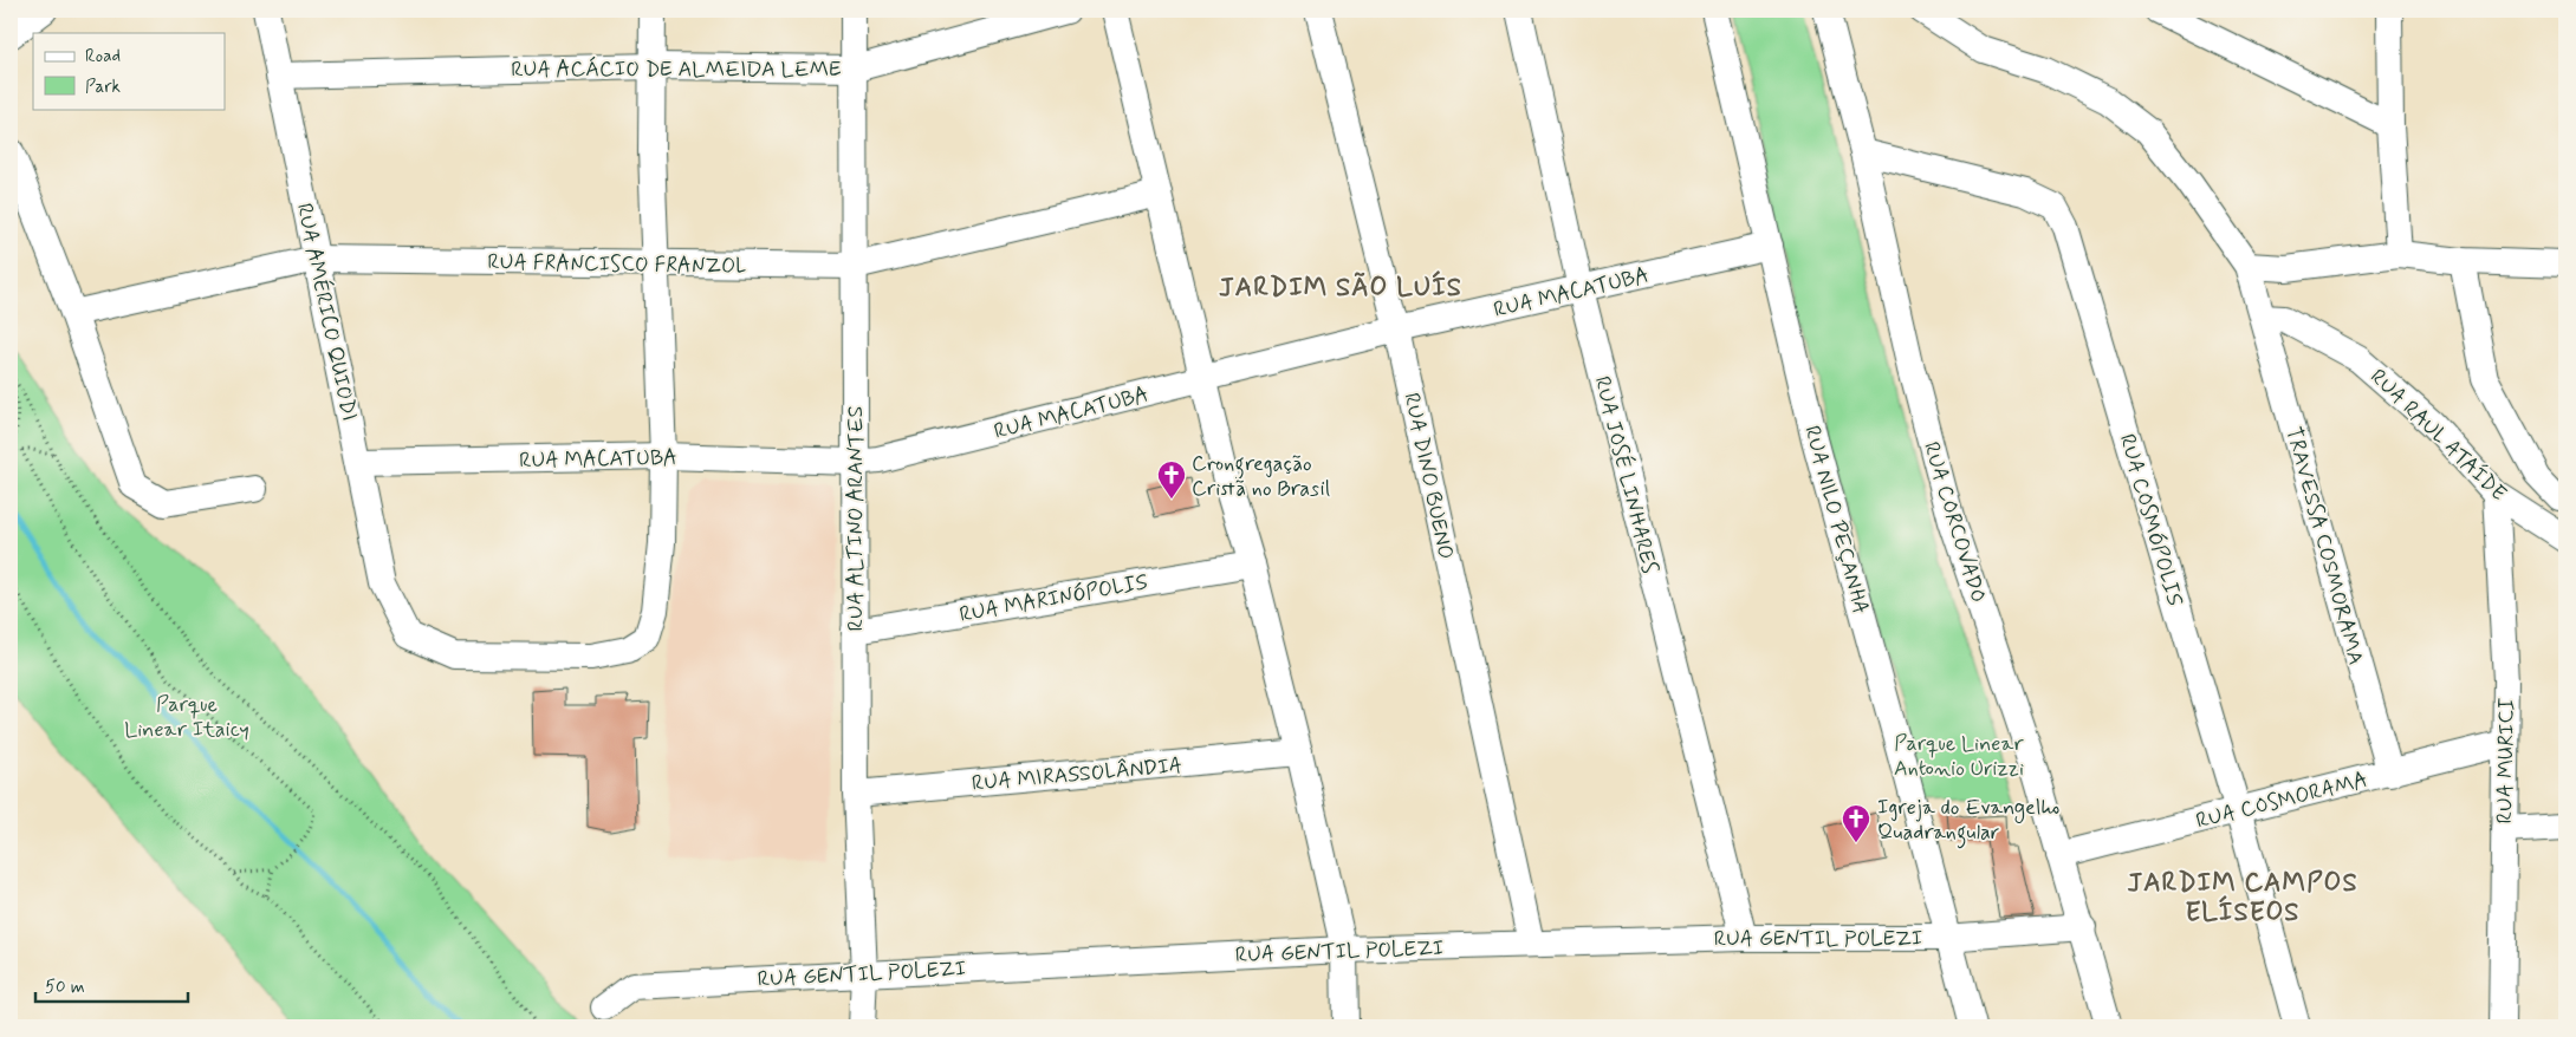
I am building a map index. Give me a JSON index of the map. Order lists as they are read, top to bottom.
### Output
{
  "streets": {
    "street": [
      "RUA ACÁCIO DE ALMEIDA LEME",
      "RUA FRANCISCO FRANZOL",
      "RUA MACATUBA",
      "RUA AMÉRICO QUIODI",
      "RUA RAUL ATAÍDE",
      "RUA JOSÉ LINHARES",
      "RUA DINO BUENO",
      "RUA ALTINO ARANTES",
      "RUA NILO PEÇANHA",
      "RUA COSMÓPOLIS",
      "RUA CORCOVADO",
      "TRAVESSA COSMORAMA",
      "RUA MARINÓPOLIS",
      "RUA MURICI",
      "RUA MIRASSOLÂNDIA",
      "RUA COSMORAMA",
      "RUA GENTIL POLEZI"
    ]
  },
  "crossings": [
    ["RUA ACÁCIO DE ALMEIDA LEME", "RUA AMÉRICO QUIODI"],
    ["RUA ACÁCIO DE ALMEIDA LEME", "RUA ALTINO ARANTES"],
    ["RUA FRANCISCO FRANZOL", "RUA AMÉRICO QUIODI"],
    ["RUA FRANCISCO FRANZOL", "RUA ALTINO ARANTES"],
    ["RUA MACATUBA", "RUA AMÉRICO QUIODI"],
    ["RUA MACATUBA", "RUA JOSÉ LINHARES"],
    ["RUA MACATUBA", "RUA DINO BUENO"],
    ["RUA MACATUBA", "RUA ALTINO ARANTES"],
    ["RUA MACATUBA", "RUA NILO PEÇANHA"],
    ["RUA RAUL ATAÍDE", "TRAVESSA COSMORAMA"],
    ["RUA RAUL ATAÍDE", "RUA MURICI"],
    ["RUA JOSÉ LINHARES", "RUA GENTIL POLEZI"],
    ["RUA DINO BUENO", "RUA GENTIL POLEZI"],
    ["RUA ALTINO ARANTES", "RUA MARINÓPOLIS"],
    ["RUA ALTINO ARANTES", "RUA MIRASSOLÂNDIA"],
    ["RUA ALTINO ARANTES", "RUA GENTIL POLEZI"],
    ["RUA NILO PEÇANHA", "RUA GENTIL POLEZI"],
    ["RUA COSMÓPOLIS", "RUA CORCOVADO"],
    ["RUA COSMÓPOLIS", "RUA COSMORAMA"],
    ["RUA CORCOVADO", "RUA COSMORAMA"],
    ["RUA CORCOVADO", "RUA GENTIL POLEZI"],
    ["TRAVESSA COSMORAMA", "RUA COSMORAMA"],
    ["RUA MURICI", "RUA COSMORAMA"]
  ],
  "districts": ["JARDIM SÃO LUÍS", "JARDIM CAMPOS ELÍSEOS"],
  "parks": ["Parque Linear Itaicy", "Parque Linear Antonio Urizzi"],
  "places": {
    "church": ["Crongregação Cristã no Brasil", "Igreja do Evangelho Quadrangular"]
  },
  "legend": ["Road", "Park"],
  "scale_bar": "50 m"
}
